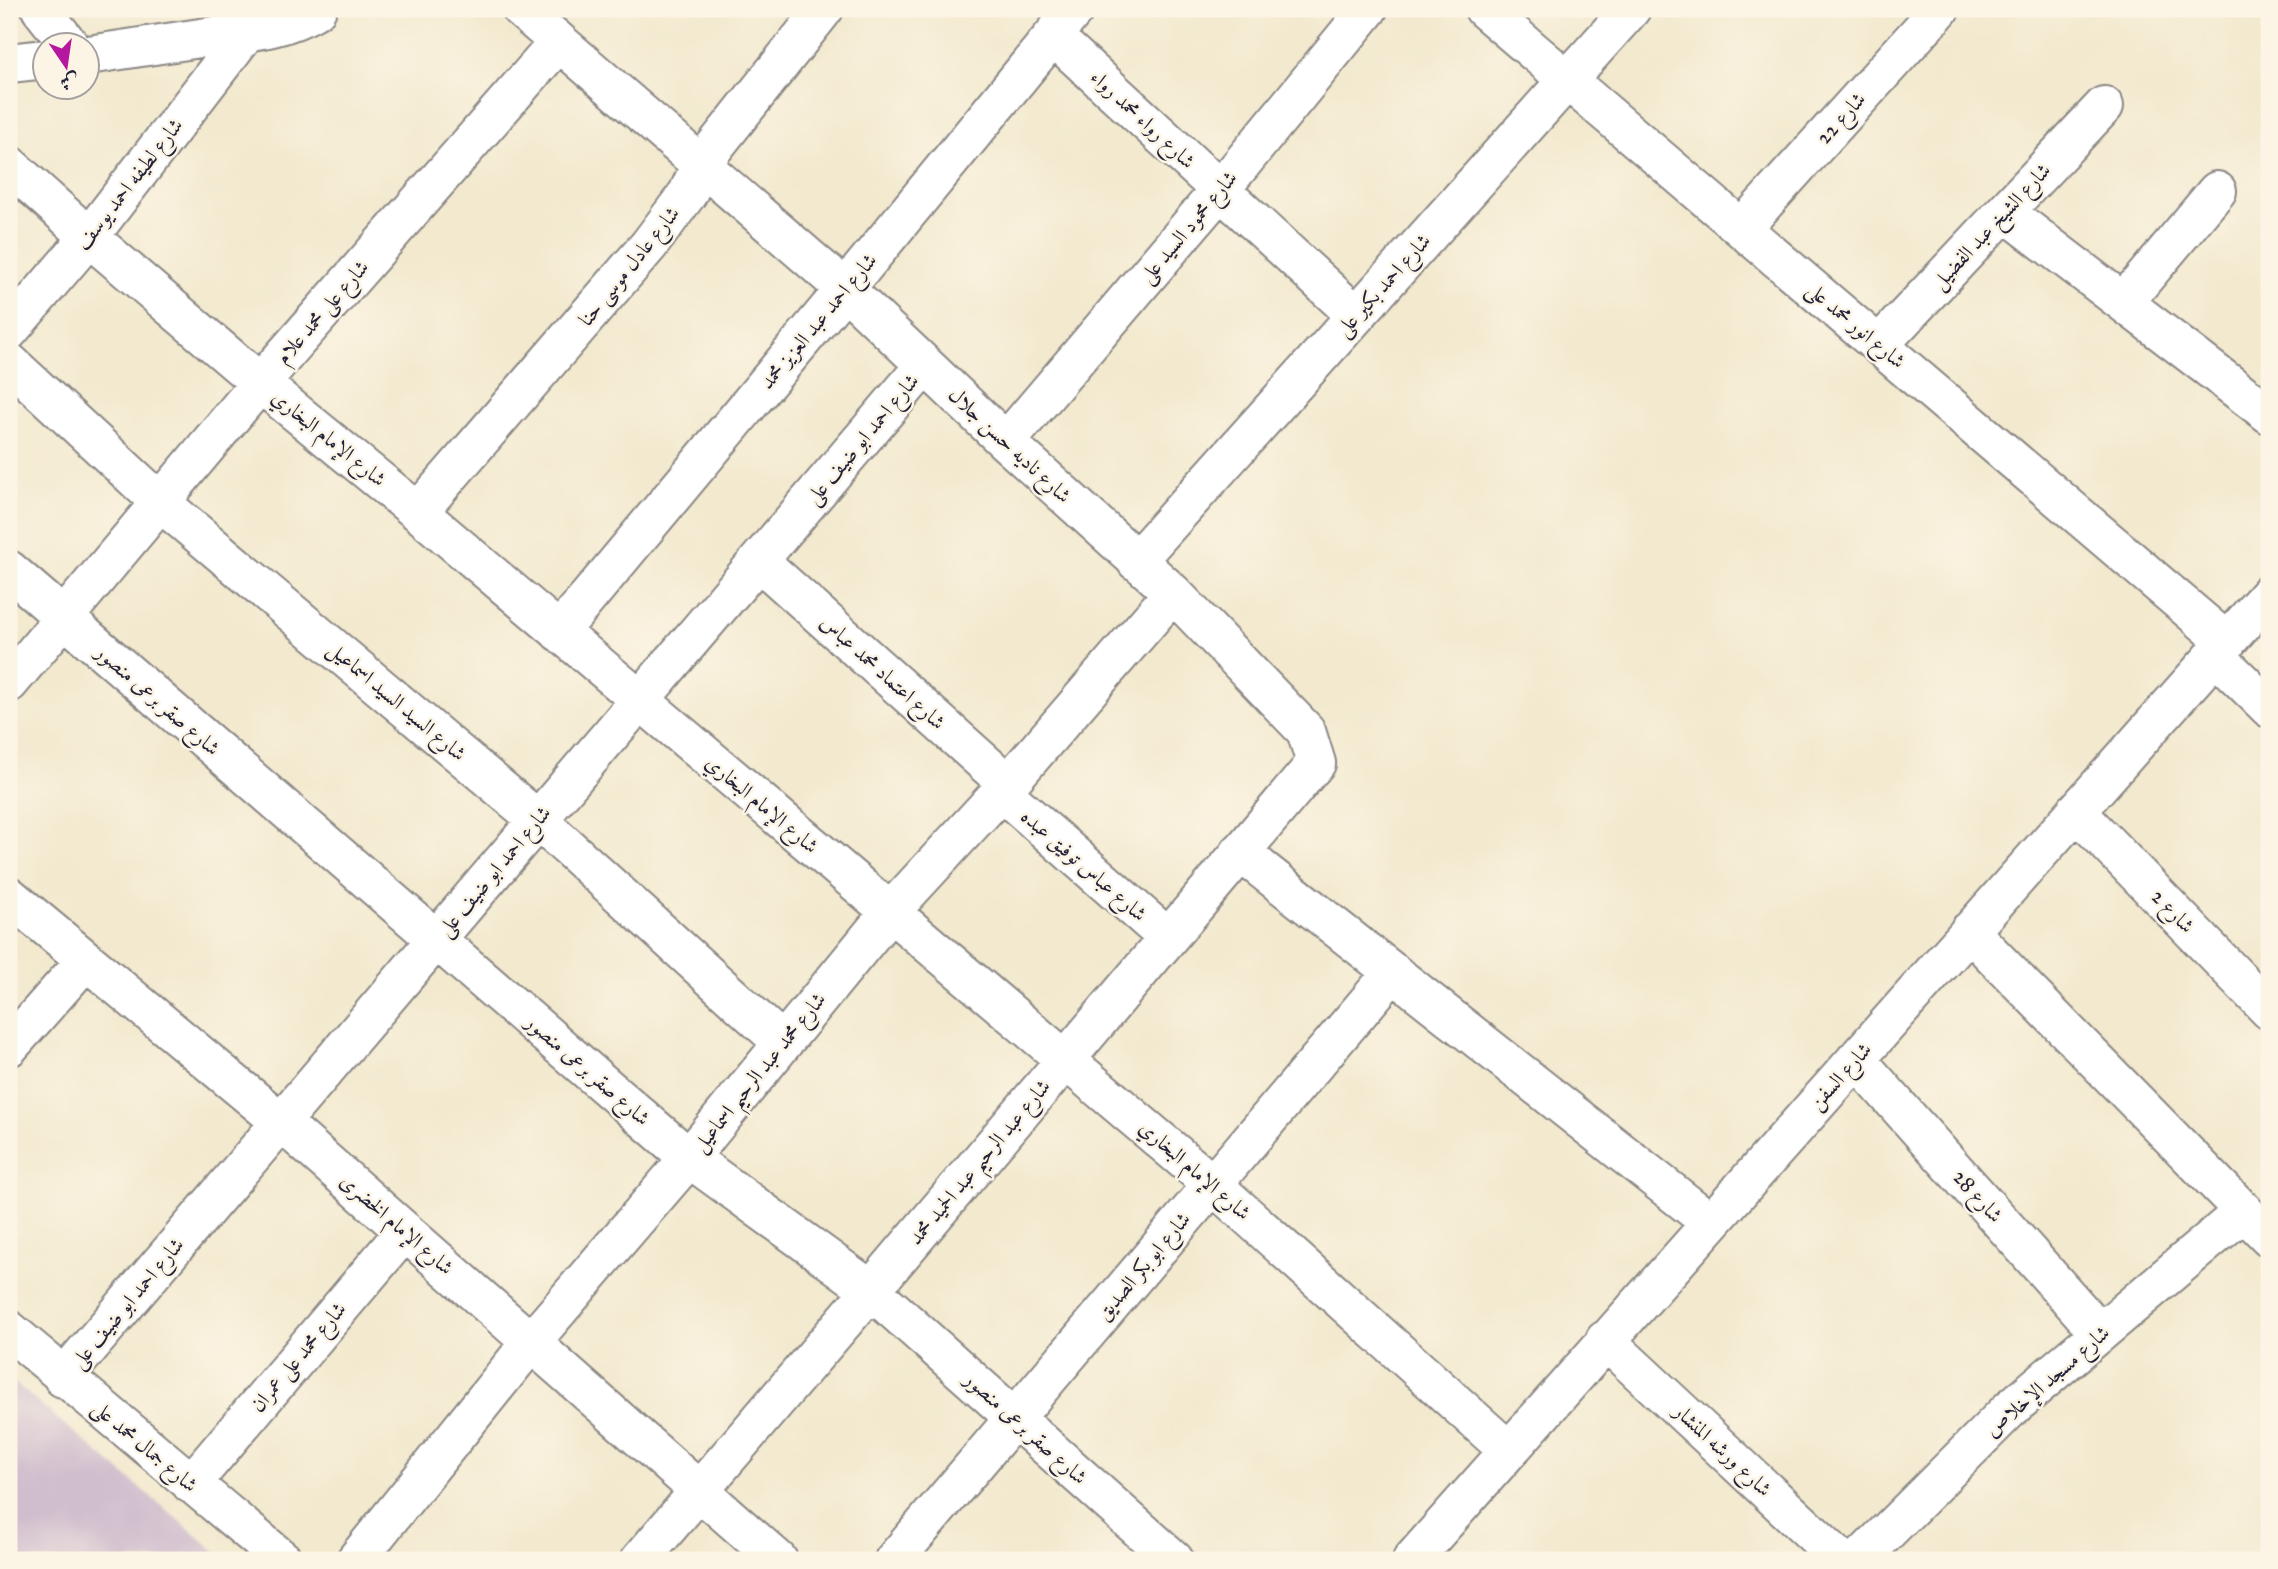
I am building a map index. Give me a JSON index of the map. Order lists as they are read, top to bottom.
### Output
{
  "streets": {
    "street": [
      "شارع 22",
      "شارع رواء محمد رواء",
      "شارع لطيفه احمد يوسف",
      "شارع الشيخ عبد الفضيل",
      "شارع محمود السيد على",
      "شارع عادل موسى حنا",
      "شارع احمد بكير على",
      "شارع على محمد علام",
      "شارع احمد عبد العزيز محمد",
      "شارع انور محمد على",
      "شارع الإمام البخاري",
      "شارع احمد ابو ضيف على",
      "شارع ناديه حسن جلال",
      "شارع اعتماد محمد عباس",
      "شارع صقر برعى منصور",
      "شارع السيد السيد اسماعيل",
      "شارع عباس توفيق عبده",
      "شارع 2",
      "شارع محمد عبد الرحيم اسماعيل",
      "شارع السفن",
      "شارع عبد الرحيم عبد الحميد محمد",
      "شارع 28",
      "شارع الإمام الخضرى",
      "شارع ابو بكر الصديق",
      "شارع محمد على عمران",
      "شارع مسجد الإخلاص",
      "شارع جمال محمد على",
      "شارع ورشه المنشار"
    ]
  },
  "crossings": [
    ["شارع 22", "شارع انور محمد على"],
    ["شارع رواء محمد رواء", "شارع محمود السيد على"],
    ["شارع رواء محمد رواء", "شارع احمد بكير على"],
    ["شارع رواء محمد رواء", "شارع احمد عبد العزيز محمد"],
    ["شارع لطيفه احمد يوسف", "شارع الإمام البخاري"],
    ["شارع الشيخ عبد الفضيل", "شارع انور محمد على"],
    ["شارع محمود السيد على", "شارع ناديه حسن جلال"],
    ["شارع عادل موسى حنا", "شارع الإمام البخاري"],
    ["شارع عادل موسى حنا", "شارع ناديه حسن جلال"],
    ["شارع احمد بكير على", "شارع انور محمد على"],
    ["شارع احمد بكير على", "شارع ناديه حسن جلال"],
    ["شارع على محمد علام", "شارع الإمام البخاري"],
    ["شارع على محمد علام", "شارع ناديه حسن جلال"],
    ["شارع على محمد علام", "شارع صقر برعى منصور"],
    ["شارع على محمد علام", "شارع السيد السيد اسماعيل"],
    ["شارع احمد عبد العزيز محمد", "شارع الإمام البخاري"],
    ["شارع احمد عبد العزيز محمد", "شارع ناديه حسن جلال"],
    ["شارع انور محمد على", "شارع السفن"],
    ["شارع الإمام البخاري", "شارع احمد ابو ضيف على"],
    ["شارع الإمام البخاري", "شارع محمد عبد الرحيم اسماعيل"],
    ["شارع الإمام البخاري", "شارع السفن"],
    ["شارع الإمام البخاري", "شارع عبد الرحيم عبد الحميد محمد"],
    ["شارع الإمام البخاري", "شارع ابو بكر الصديق"],
    ["شارع احمد ابو ضيف على", "شارع ناديه حسن جلال"],
    ["شارع احمد ابو ضيف على", "شارع اعتماد محمد عباس"],
    ["شارع احمد ابو ضيف على", "شارع صقر برعى منصور"],
    ["شارع احمد ابو ضيف على", "شارع السيد السيد اسماعيل"],
    ["شارع احمد ابو ضيف على", "شارع الإمام الخضرى"],
    ["شارع احمد ابو ضيف على", "شارع جمال محمد على"],
    ["شارع ناديه حسن جلال", "شارع محمد عبد الرحيم اسماعيل"],
    ["شارع ناديه حسن جلال", "شارع عبد الرحيم عبد الحميد محمد"],
    ["شارع اعتماد محمد عباس", "شارع عباس توفيق عبده"],
    ["شارع اعتماد محمد عباس", "شارع محمد عبد الرحيم اسماعيل"],
    ["شارع صقر برعى منصور", "شارع محمد عبد الرحيم اسماعيل"],
    ["شارع صقر برعى منصور", "شارع عبد الرحيم عبد الحميد محمد"],
    ["شارع صقر برعى منصور", "شارع ابو بكر الصديق"],
    ["شارع السيد السيد اسماعيل", "شارع محمد عبد الرحيم اسماعيل"],
    ["شارع عباس توفيق عبده", "شارع محمد عبد الرحيم اسماعيل"],
    ["شارع عباس توفيق عبده", "شارع عبد الرحيم عبد الحميد محمد"],
    ["شارع 2", "شارع السفن"],
    ["شارع محمد عبد الرحيم اسماعيل", "شارع الإمام الخضرى"],
    ["شارع السفن", "شارع 28"],
    ["شارع السفن", "شارع ورشه المنشار"],
    ["شارع عبد الرحيم عبد الحميد محمد", "شارع الإمام الخضرى"],
    ["شارع 28", "شارع مسجد الإخلاص"],
    ["شارع الإمام الخضرى", "شارع محمد على عمران"],
    ["شارع محمد على عمران", "شارع جمال محمد على"]
  ],
  "north": "bottom"
}
